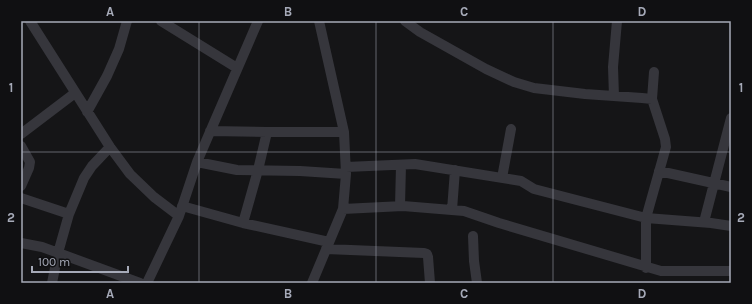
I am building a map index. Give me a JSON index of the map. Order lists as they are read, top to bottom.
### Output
{
  "scale_bar": "100 m",
  "grid": {
    "columns": [
      "A",
      "B",
      "C",
      "D"
    ],
    "rows": ["1", "2"]
  }
}
